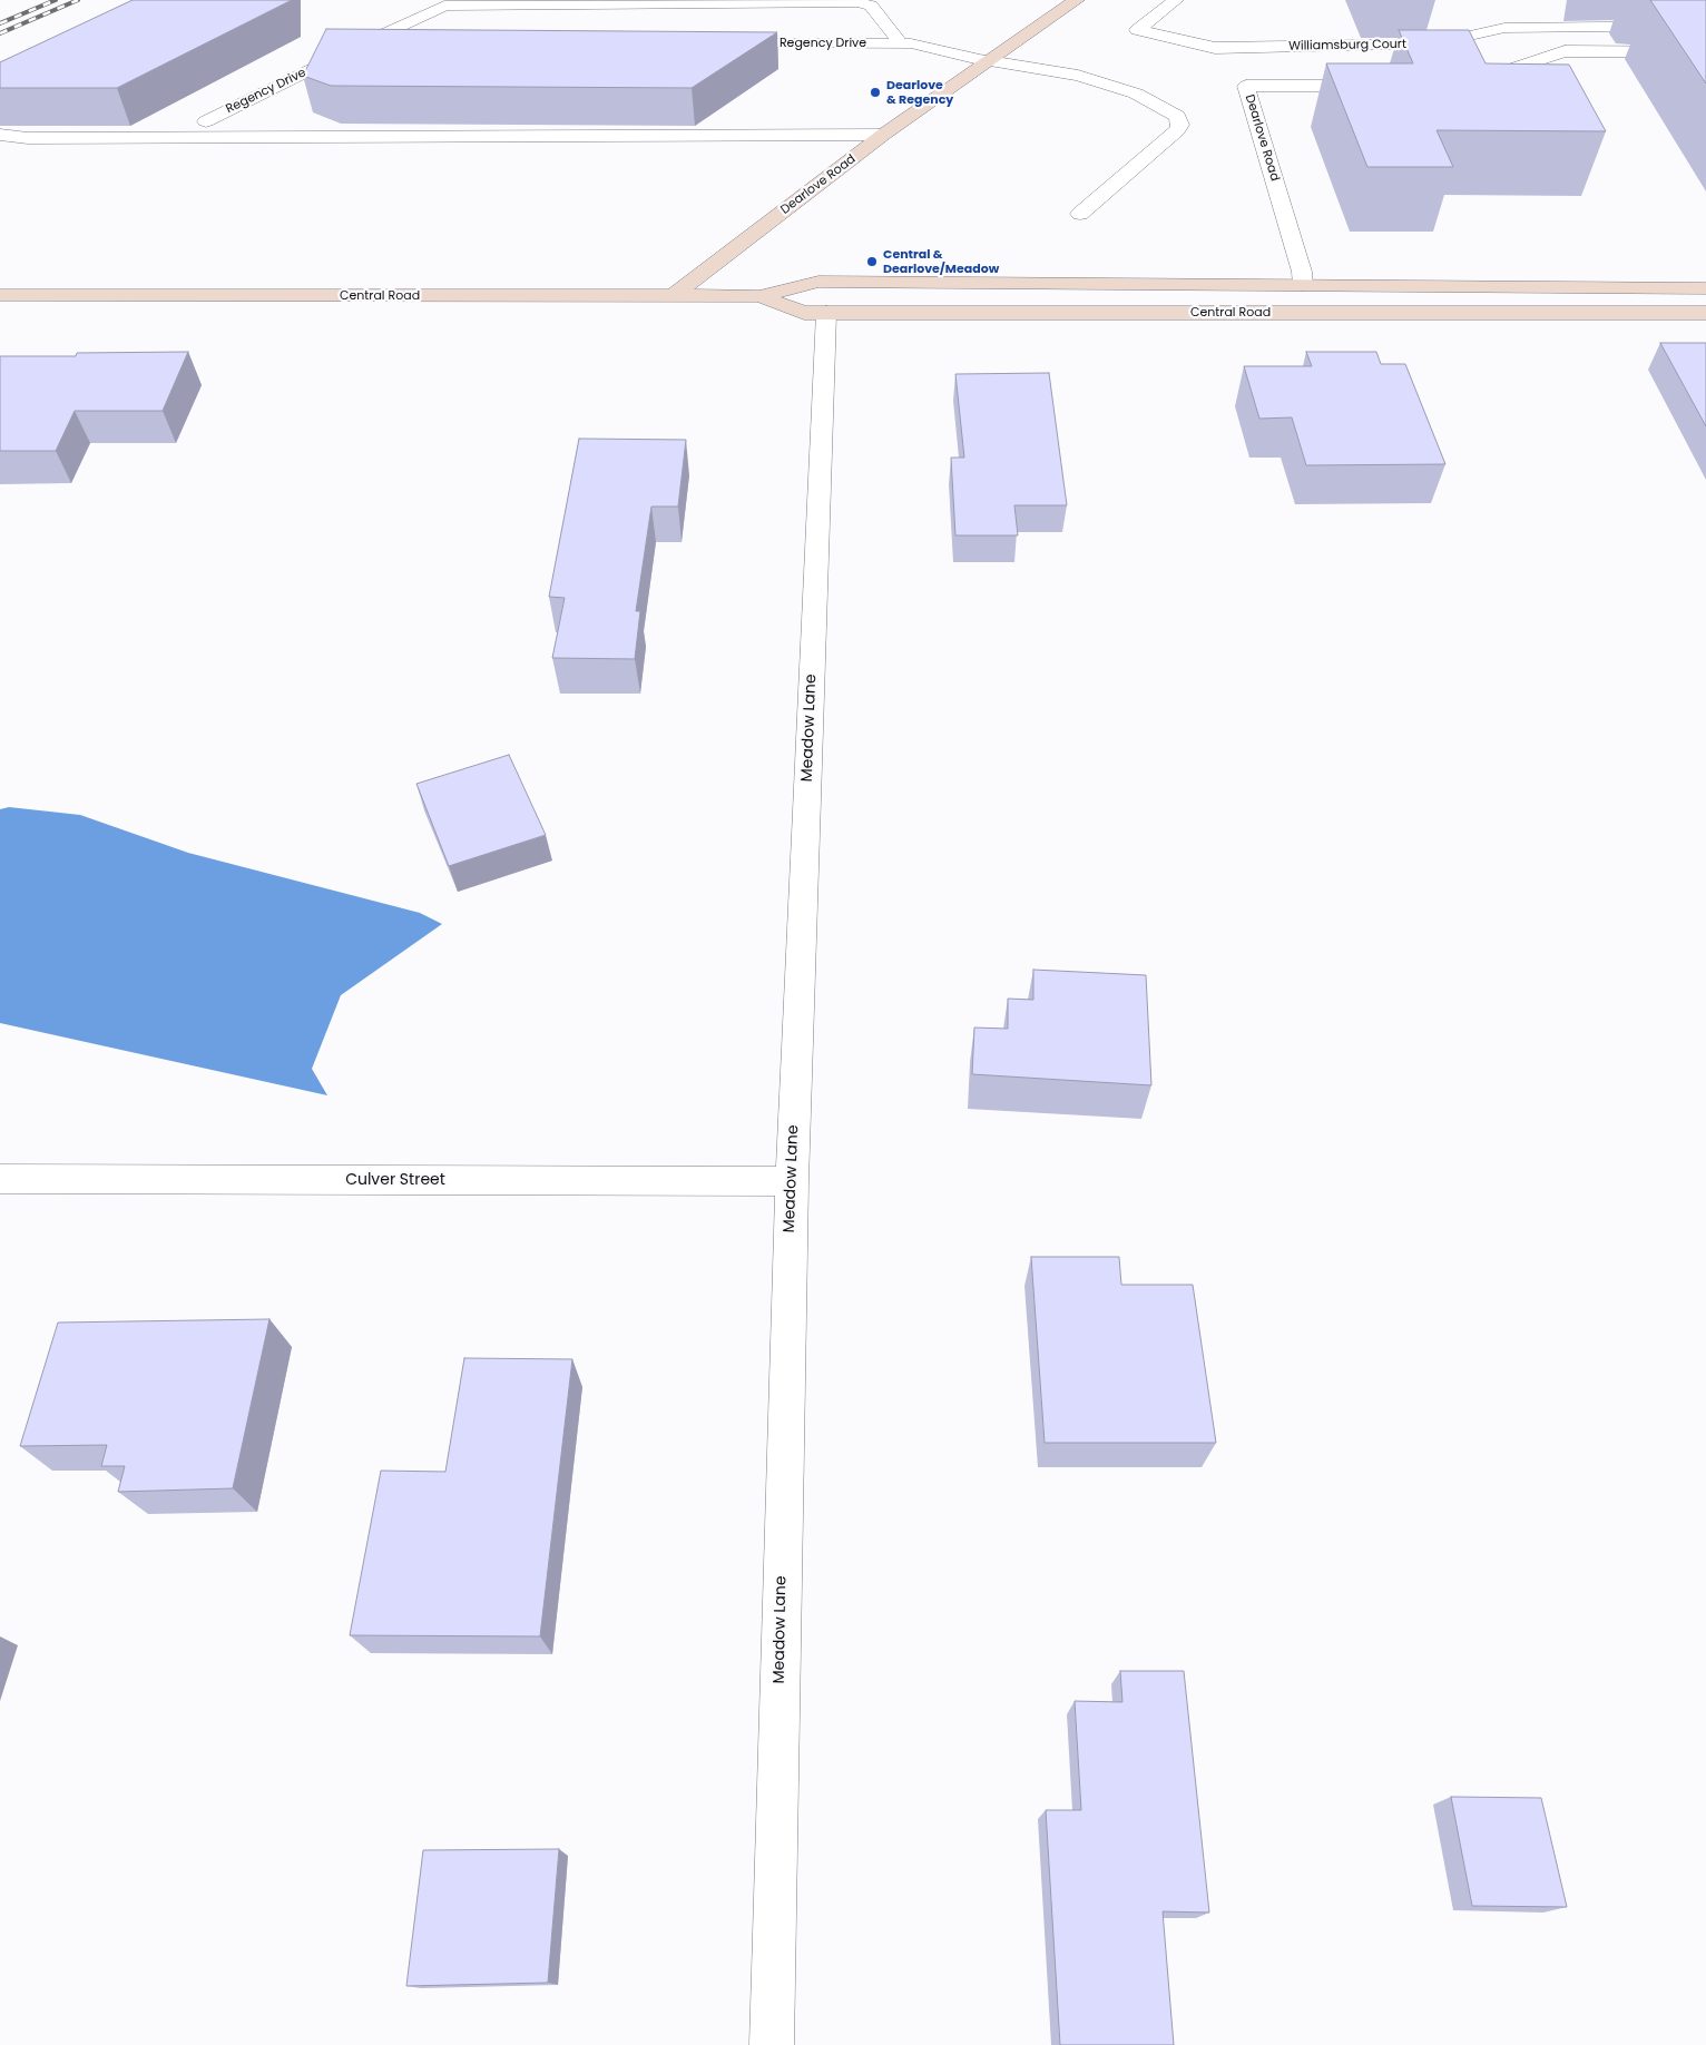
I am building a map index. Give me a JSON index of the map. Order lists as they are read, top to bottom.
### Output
{
  "streets": {
    "main road": ["Dearlove Road", "Central Road"],
    "street": [
      "Regency Drive",
      "Williamsburg Court",
      "Meadow Lane",
      "Culver Street"
    ]
  },
  "crossings": [
    ["Regency Drive", "Dearlove Road"],
    ["Dearlove Road", "Central Road"],
    ["Central Road", "Meadow Lane"],
    ["Meadow Lane", "Culver Street"]
  ],
  "places": ["Dearlove & Regency", "Central & Dearlove/Meadow"]
}
